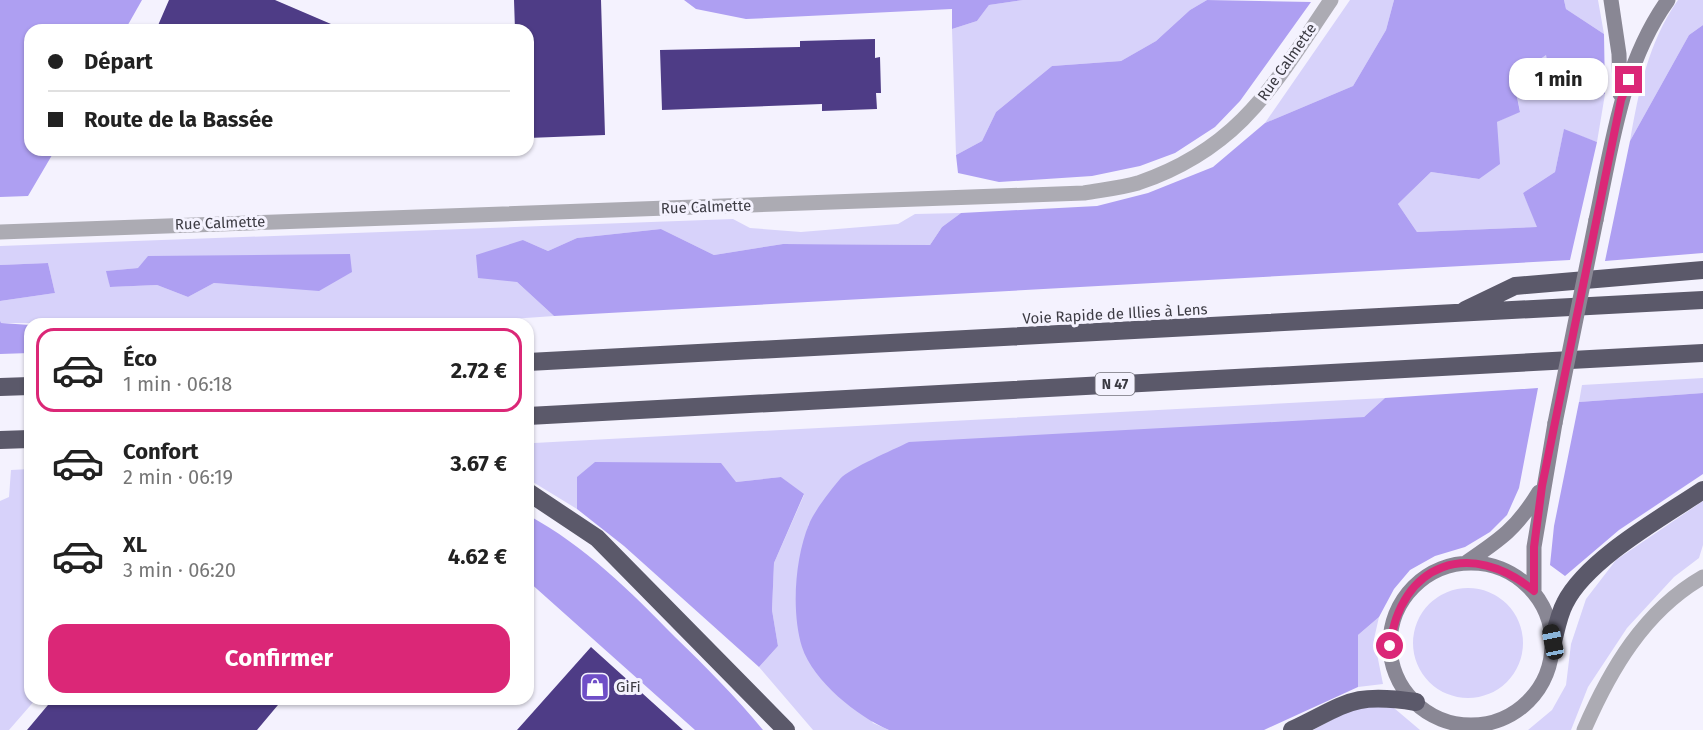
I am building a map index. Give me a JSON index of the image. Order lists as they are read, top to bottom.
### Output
{
  "streets": {
    "highway": ["Voie Rapide de Illies à Lens", "N 47"],
    "street": ["Rue Calmette"]
  },
  "places": {
    "shop": ["GiFi"]
  },
  "page": {
    "banner": ["Départ", "Route de la Bassée"],
    "bubble": "1 min",
    "list": [
      {
        "name": "Éco",
        "note": "1 min · 06:18",
        "value": "2.72 €"
      },
      {
        "name": "Confort",
        "note": "2 min · 06:19",
        "value": "3.67 €"
      },
      {
        "name": "XL",
        "note": "3 min · 06:20",
        "value": "4.62 €"
      }
    ],
    "buttons": "Confirmer"
  }
}
